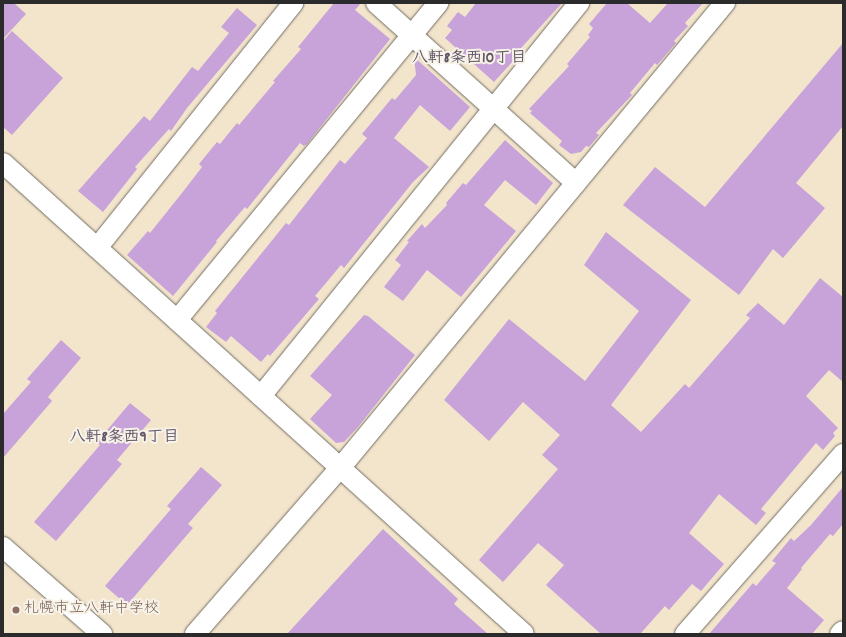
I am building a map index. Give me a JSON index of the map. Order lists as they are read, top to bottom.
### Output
{
  "districts": ["八軒8条西10丁目", "八軒8条西9丁目"],
  "places": ["札幌市立八軒中学校"]
}
